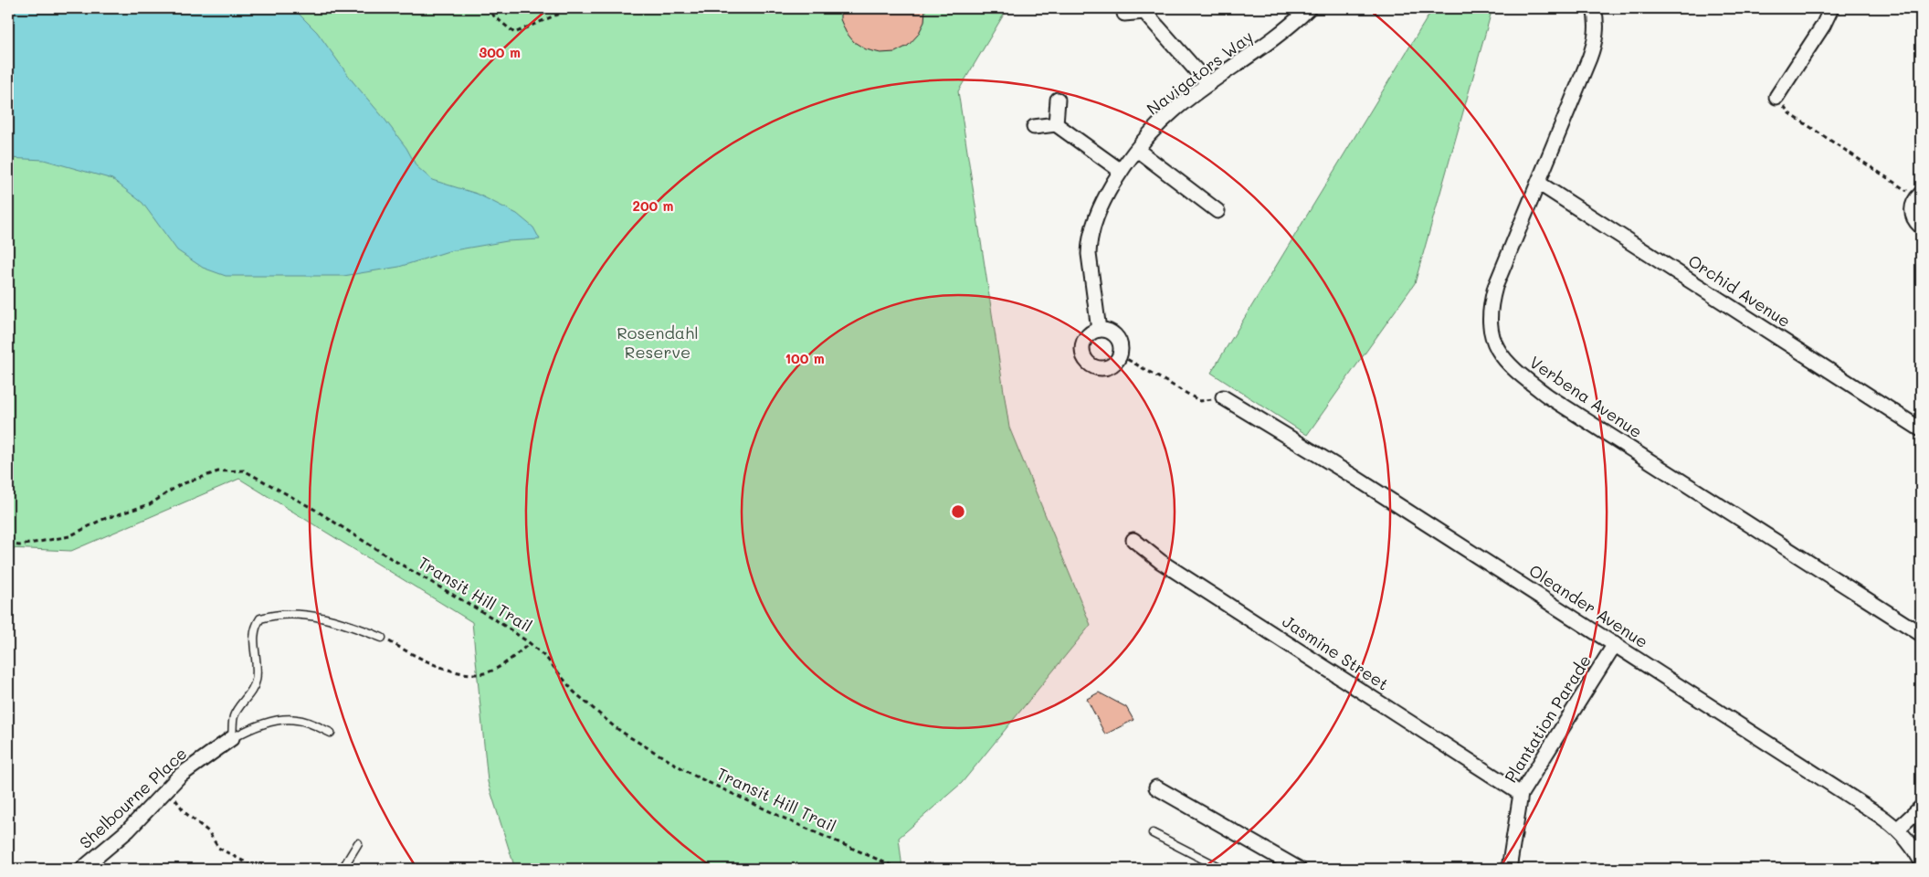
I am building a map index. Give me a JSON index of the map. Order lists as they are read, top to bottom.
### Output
{
  "streets": {
    "street": [
      "Navigators Way",
      "Orchid Avenue",
      "Verbena Avenue",
      "Oleander Avenue",
      "Jasmine Street",
      "Plantation Parade",
      "Shelbourne Place"
    ],
    "path": ["Transit Hill Trail"]
  },
  "crossings": [
    ["Orchid Avenue", "Verbena Avenue"],
    ["Oleander Avenue", "Plantation Parade"],
    ["Jasmine Street", "Plantation Parade"]
  ],
  "parks": ["Rosendahl Reserve"],
  "rings": ["300 m", "200 m", "100 m"]
}
